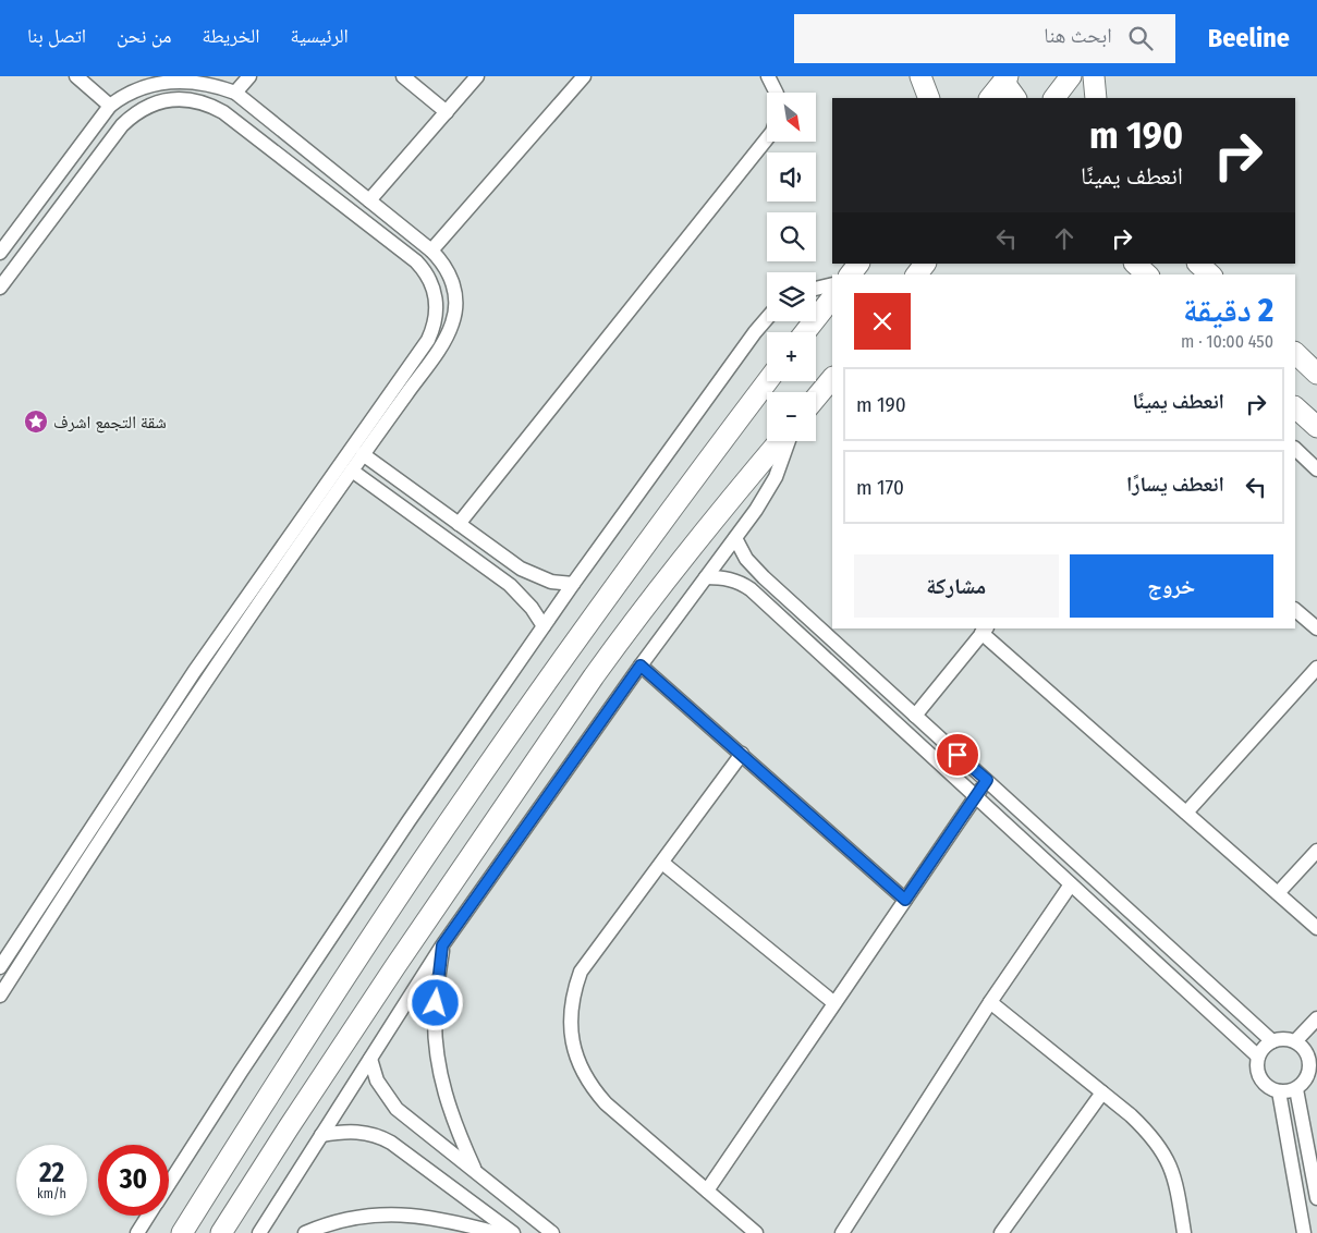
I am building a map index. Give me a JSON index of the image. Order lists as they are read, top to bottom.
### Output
{
  "places": {
    "place": ["شقة التجمع اشرف"]
  },
  "north": "bottom right",
  "page": {
    "header": "Beeline",
    "search": "ابحث هنا",
    "nav": [
      "الرئيسية",
      "الخريطة",
      "من نحن",
      "اتصل بنا"
    ],
    "map_buttons": ["+", "−"],
    "turn": ["190 m", "انعطف يمينًا"],
    "heading": ["2 دقيقة", "450 m · 10:00"],
    "list": [
      {
        "name": "انعطف يمينًا",
        "value": "190 m"
      },
      {
        "name": "انعطف يسارًا",
        "value": "170 m"
      }
    ],
    "buttons": ["خروج", "مشاركة"],
    "speed": "22 km/h",
    "limit": "30"
  }
}
